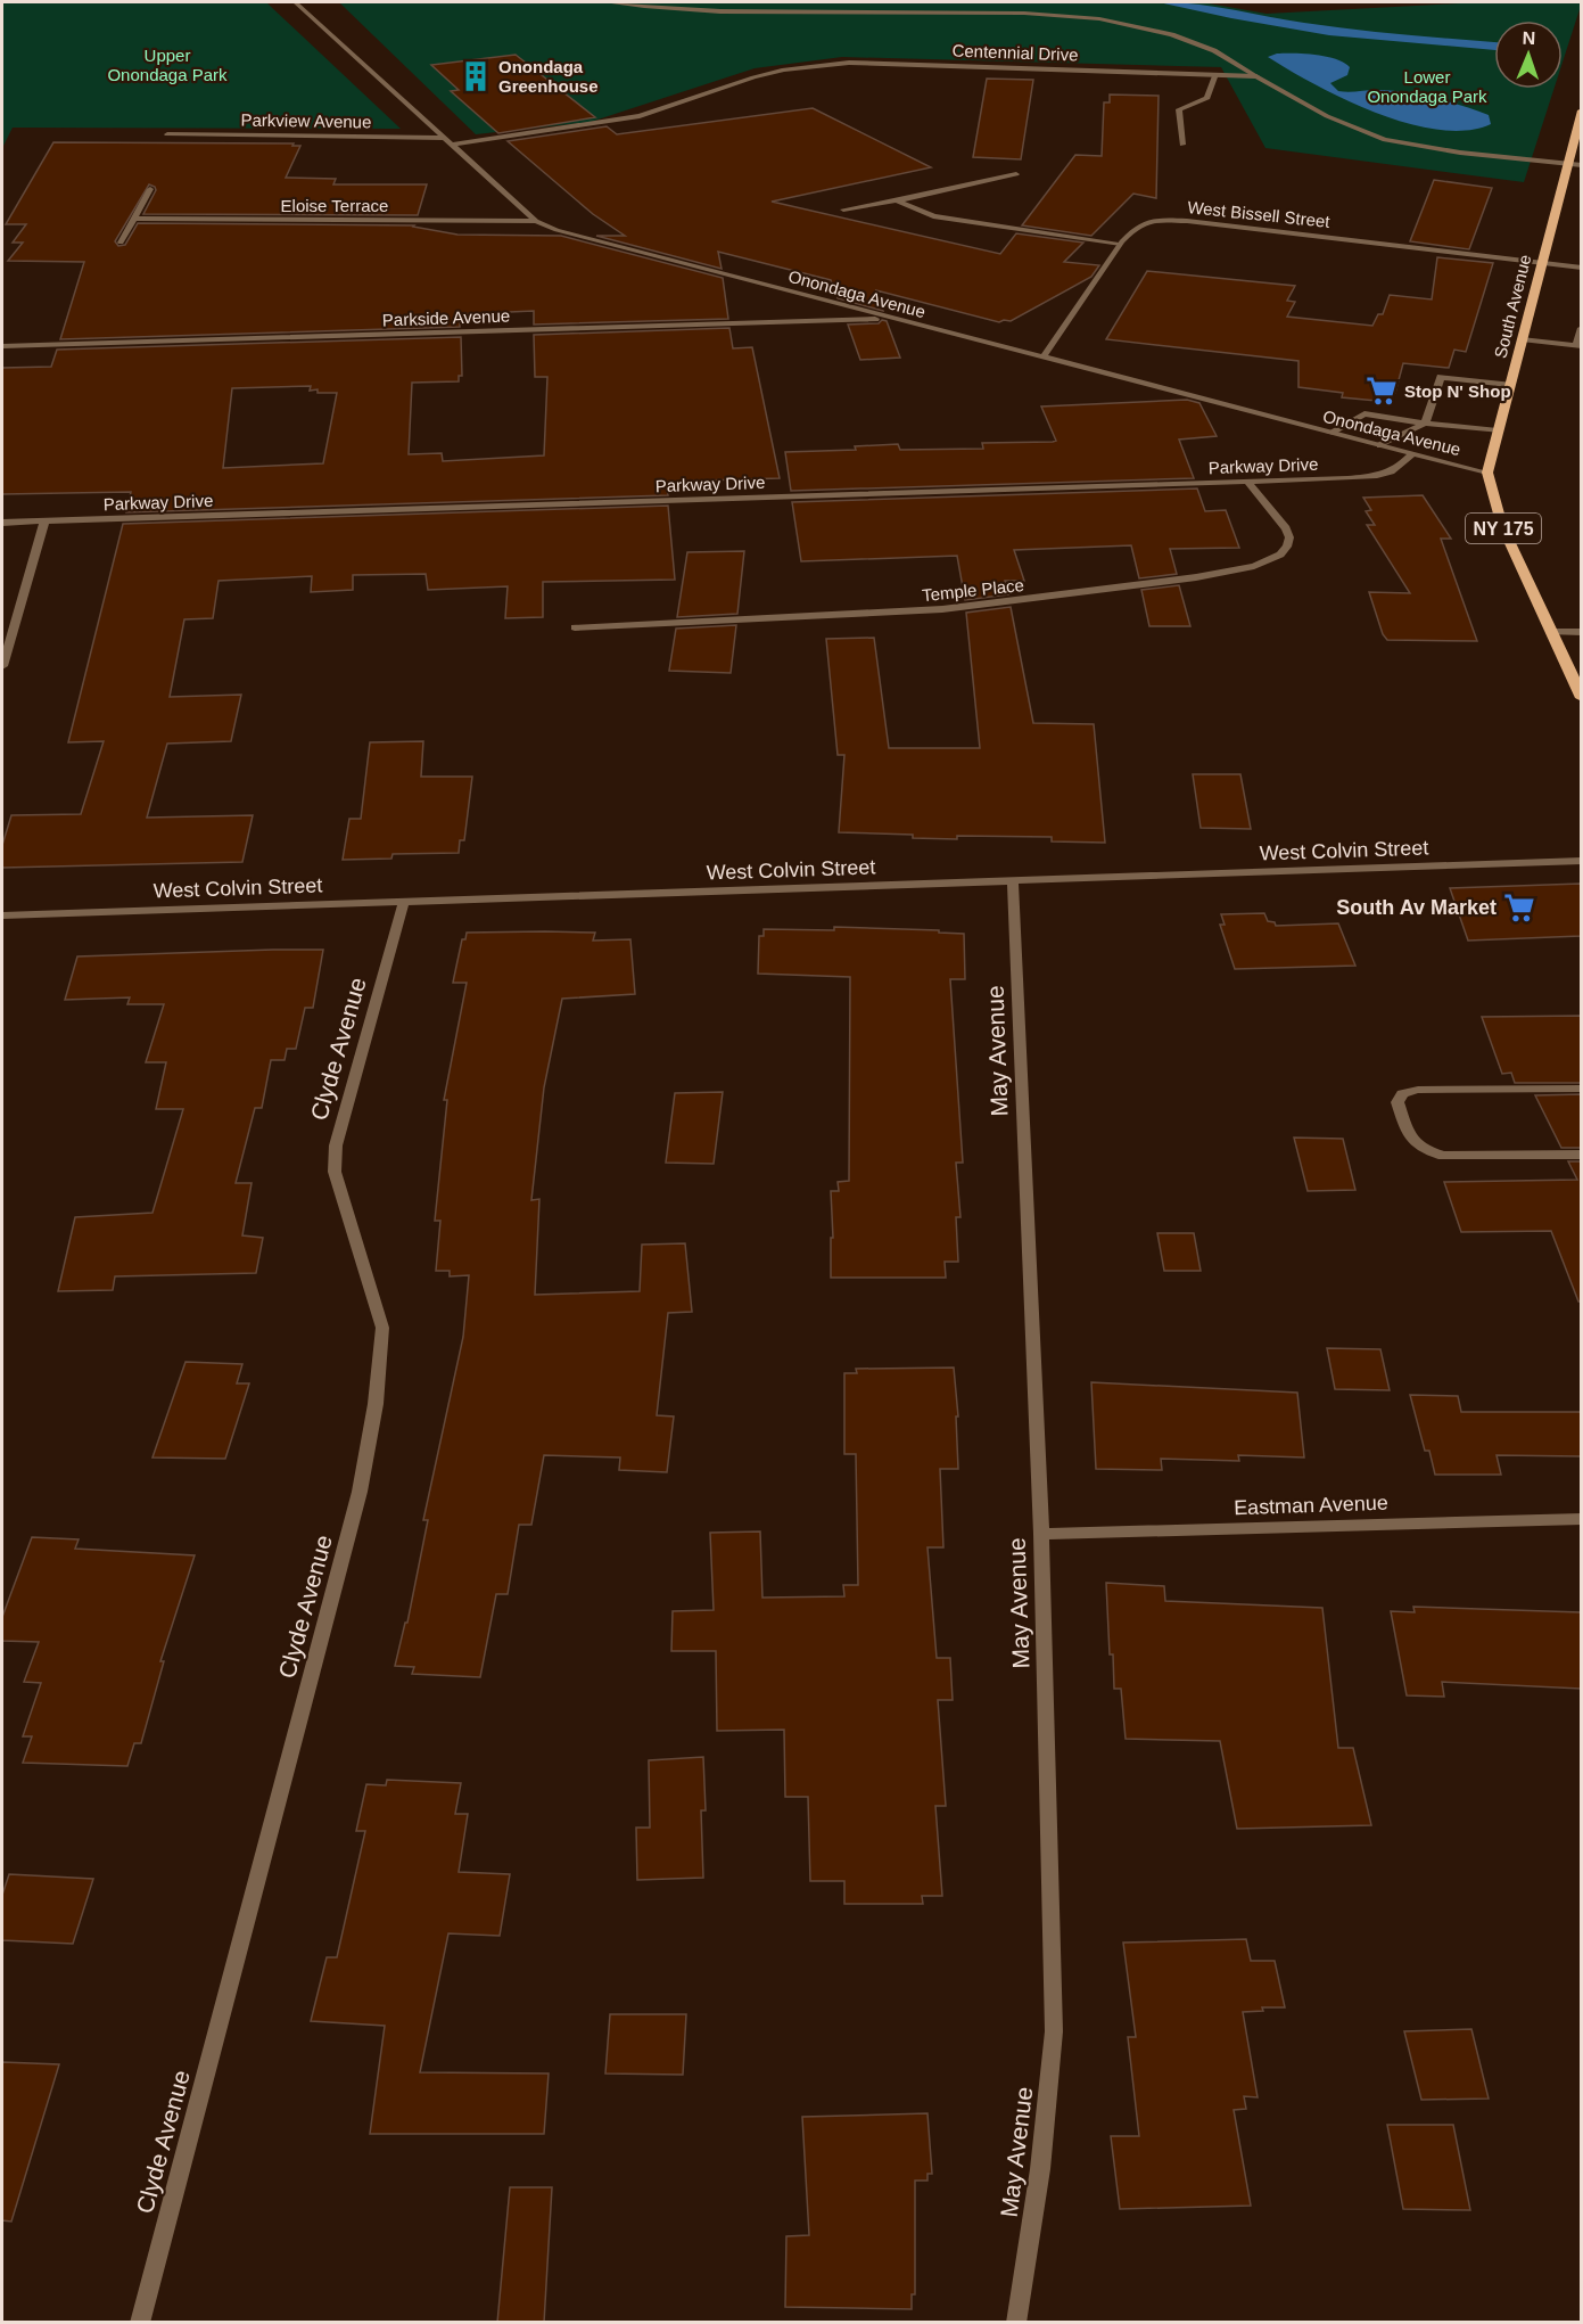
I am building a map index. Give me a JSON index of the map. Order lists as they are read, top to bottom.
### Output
{
  "streets": {
    "main road": ["South Avenue", "NY 175"],
    "street": [
      "Centennial Drive",
      "Parkview Avenue",
      "Eloise Terrace",
      "West Bissell Street",
      "Onondaga Avenue",
      "Parkside Avenue",
      "Parkway Drive",
      "Temple Place",
      "West Colvin Street",
      "Clyde Avenue",
      "May Avenue",
      "Eastman Avenue"
    ]
  },
  "crossings": [
    ["Centennial Drive", "Onondaga Avenue"],
    ["Centennial Drive", "South Avenue"],
    ["Parkview Avenue", "Onondaga Avenue"],
    ["Eloise Terrace", "Onondaga Avenue"],
    ["West Bissell Street", "Onondaga Avenue"],
    ["West Bissell Street", "South Avenue"],
    ["Onondaga Avenue", "South Avenue"],
    ["Onondaga Avenue", "Parkside Avenue"],
    ["Onondaga Avenue", "Parkway Drive"],
    ["Parkway Drive", "Temple Place"],
    ["West Colvin Street", "Clyde Avenue"],
    ["West Colvin Street", "May Avenue"],
    ["May Avenue", "Eastman Avenue"]
  ],
  "parks": ["Upper Onondaga Park", "Lower Onondaga Park"],
  "places": {
    "building": ["Onondaga Greenhouse"],
    "supermarket": ["Stop N' Shop", "South Av Market"]
  },
  "north": "top"
}
